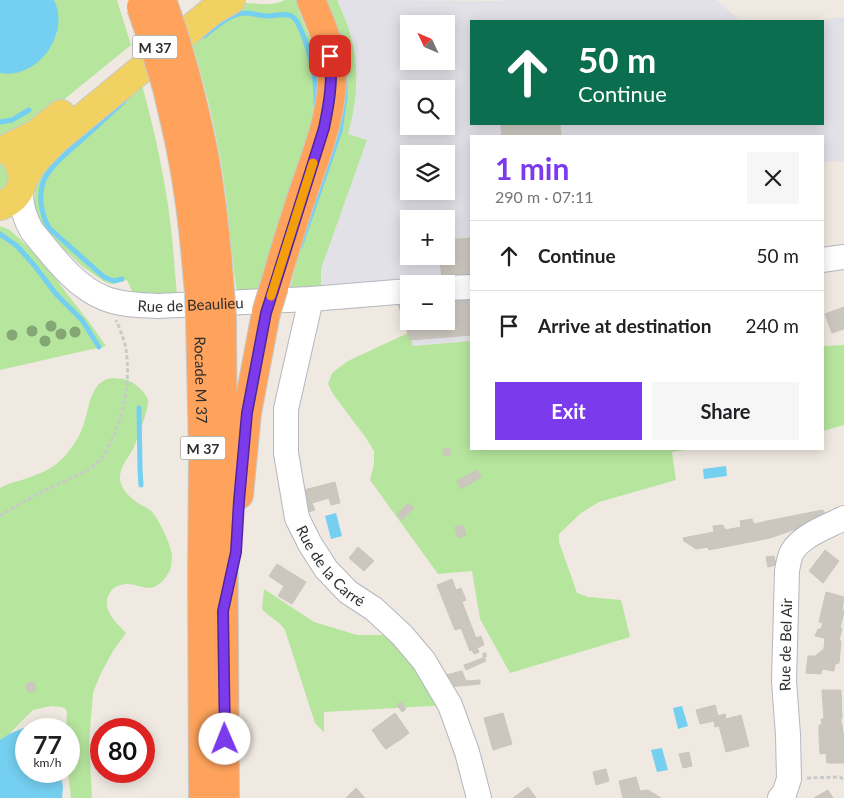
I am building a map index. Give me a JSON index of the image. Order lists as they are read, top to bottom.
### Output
{
  "streets": {
    "highway": ["M 37", "Rocade M 37"],
    "street": ["Rue de Beaulieu", "Rue de la Carré", "Rue de Bel Air"]
  },
  "crossings": [
    ["Rue de Beaulieu", "Rue de la Carré"]
  ],
  "north": "top left",
  "page": {
    "map_buttons": ["+", "−"],
    "turn": ["50 m", "Continue"],
    "heading": ["1 min", "290 m · 07:11"],
    "list": [
      {
        "name": "Continue",
        "value": "50 m"
      },
      {
        "name": "Arrive at destination",
        "value": "240 m"
      }
    ],
    "buttons": ["Exit", "Share"],
    "speed": "77 km/h",
    "limit": "80"
  }
}
